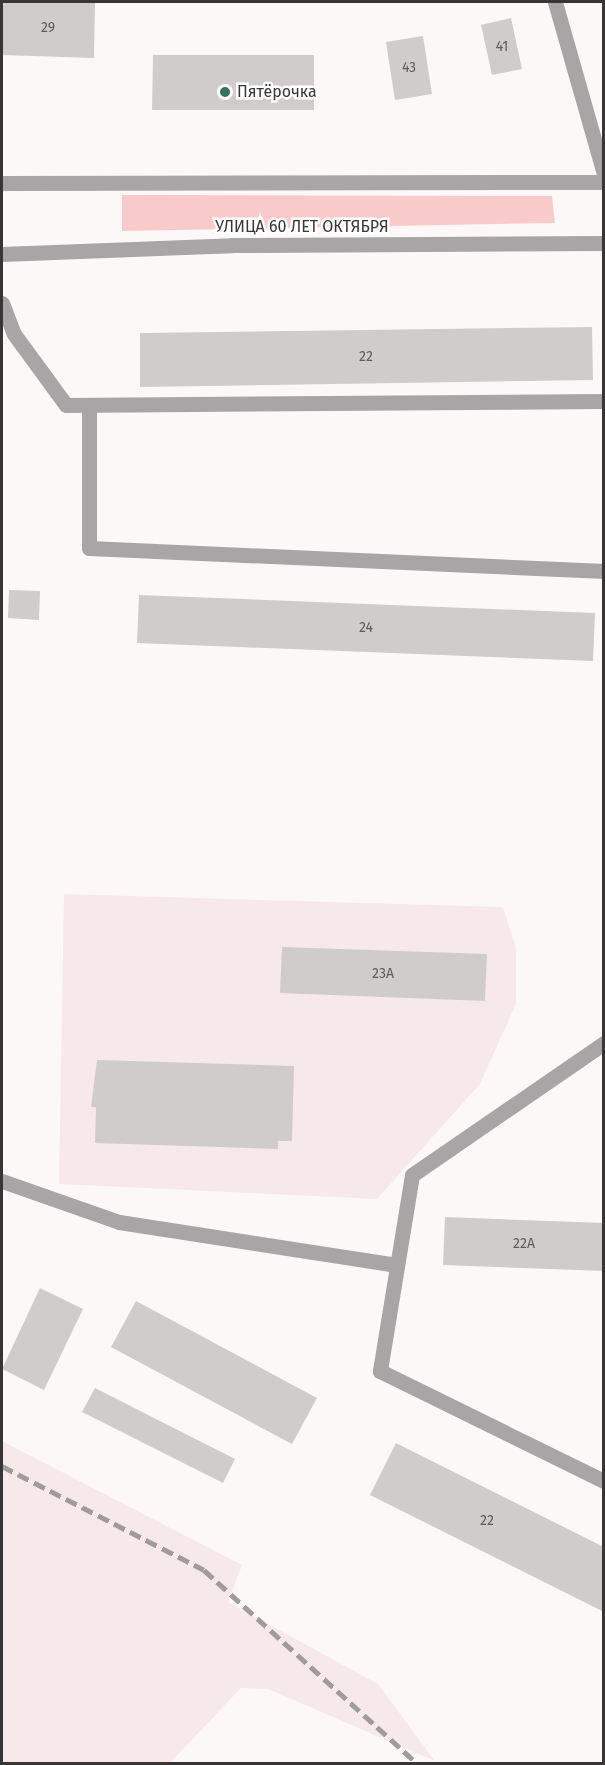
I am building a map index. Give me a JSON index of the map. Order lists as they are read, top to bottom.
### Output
{
  "streets": {
    "street": ["УЛИЦА 60 ЛЕТ ОКТЯБРЯ"]
  },
  "places": ["Пятёрочка"],
  "house_numbers": [
    "29",
    "41",
    "43",
    "22",
    "24",
    "23А",
    "22А",
    "22"
  ]
}
